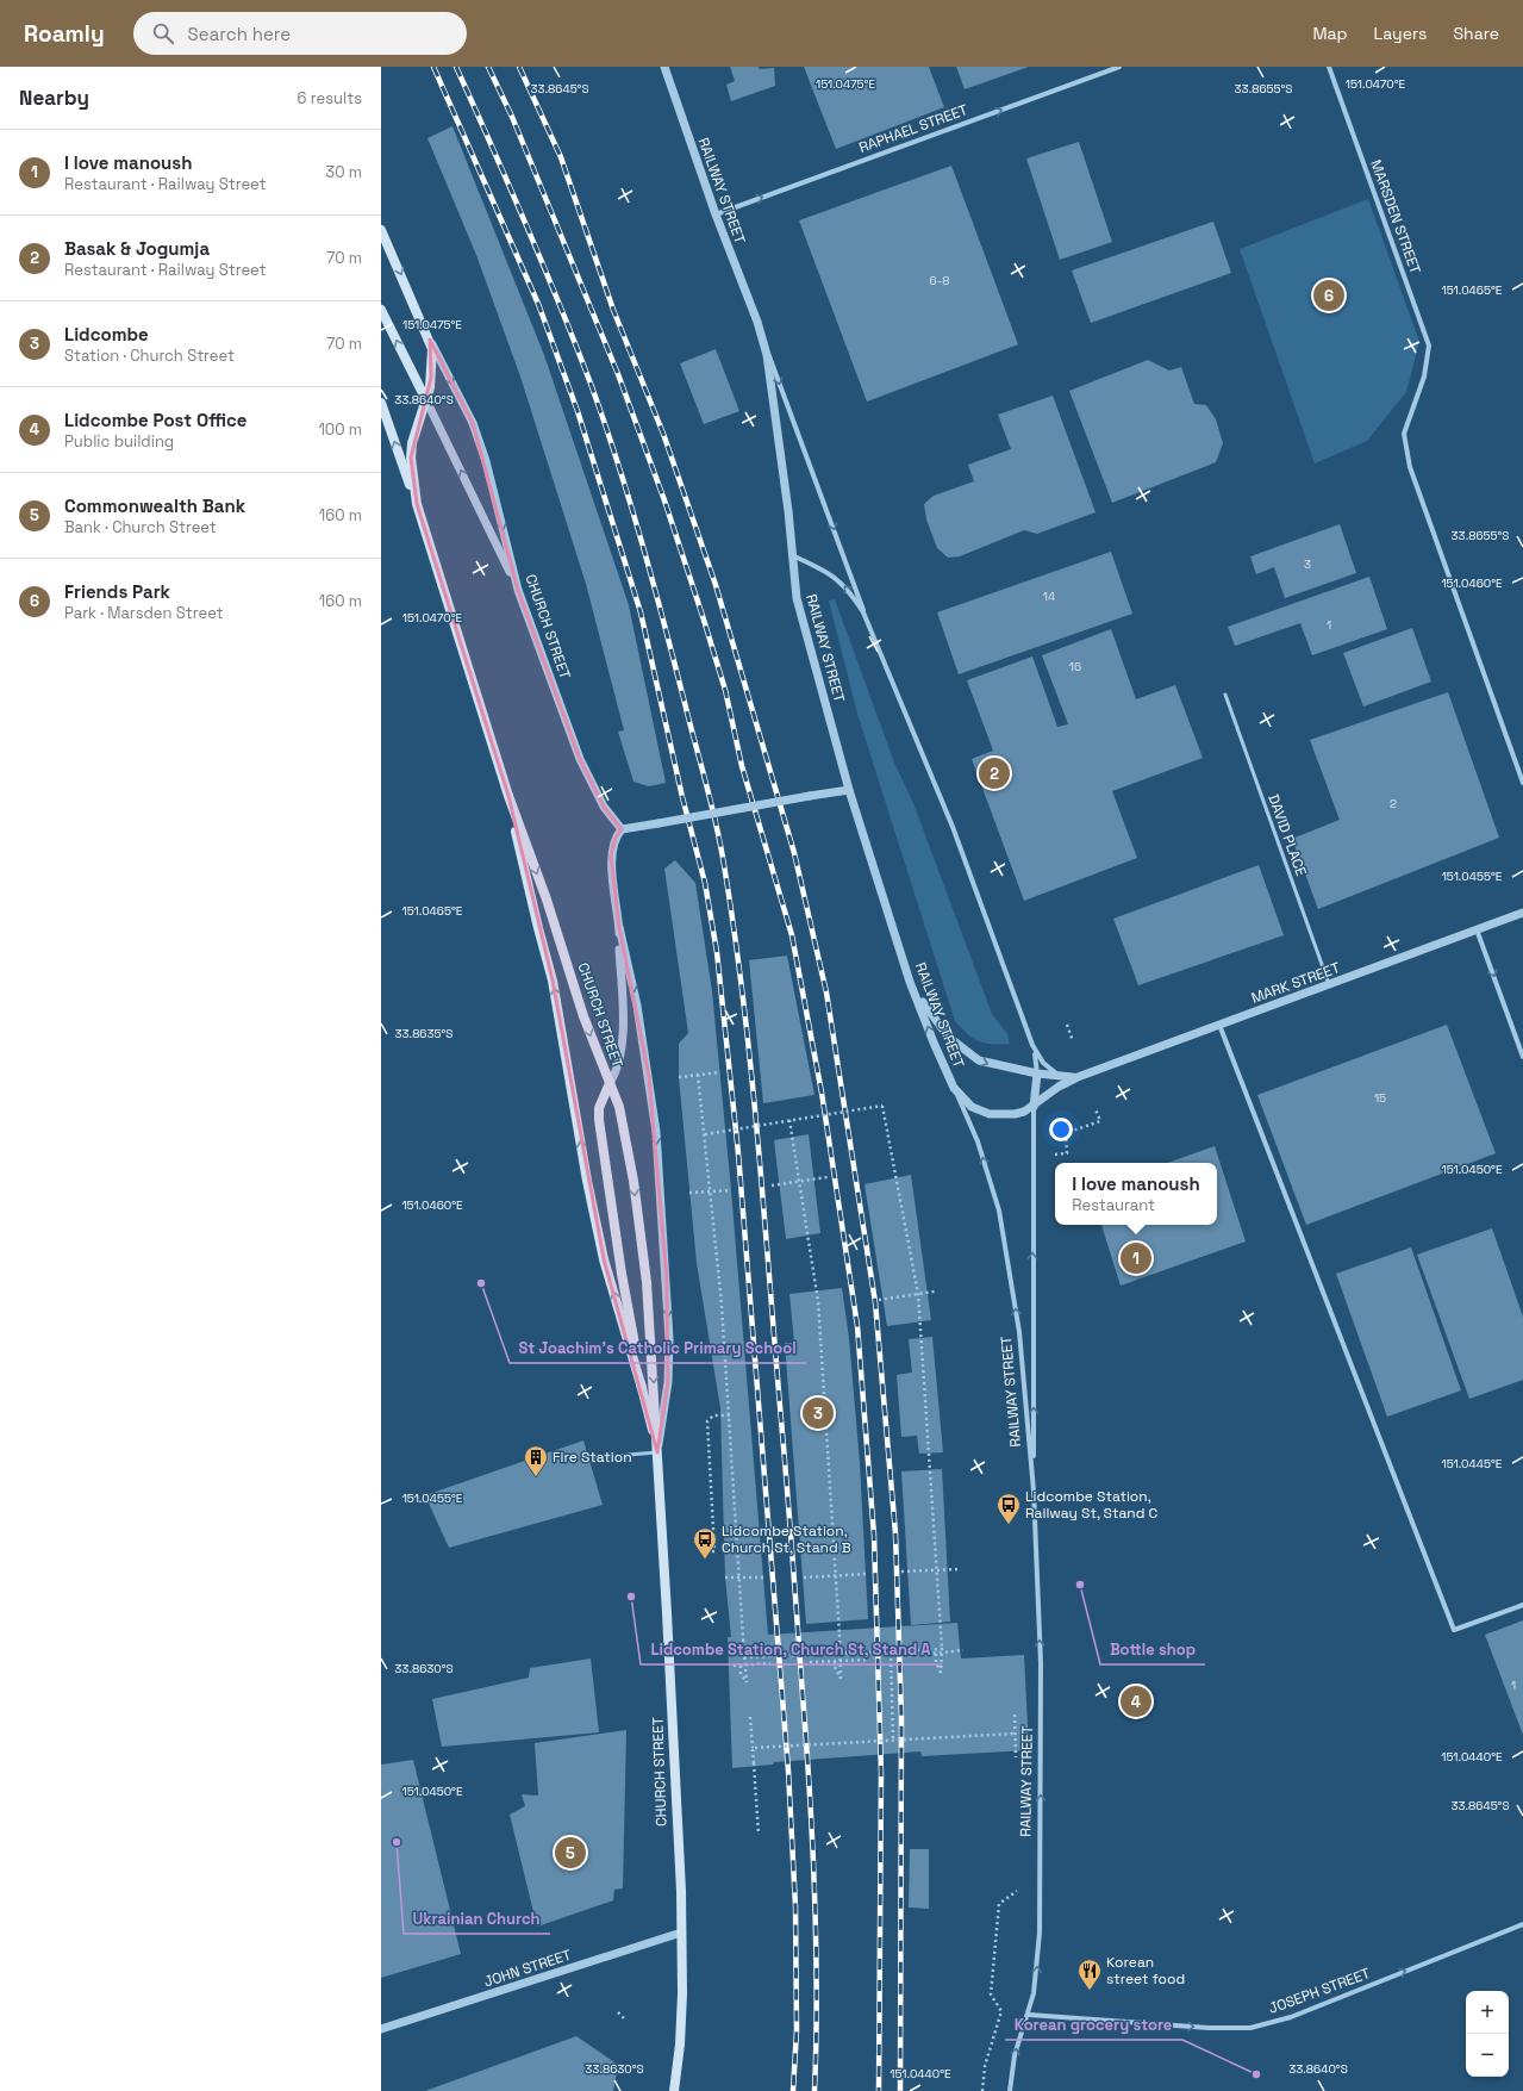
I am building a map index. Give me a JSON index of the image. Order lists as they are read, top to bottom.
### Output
{
  "streets": {
    "main road": ["CHURCH STREET"],
    "street": [
      "RAPHAEL STREET",
      "RAILWAY STREET",
      "MARSDEN STREET",
      "MARK STREET",
      "JOHN STREET",
      "JOSEPH STREET"
    ],
    "lane": ["DAVID PLACE"]
  },
  "crossings": [
    ["RAPHAEL STREET", "RAILWAY STREET"],
    ["RAILWAY STREET", "MARK STREET"],
    ["RAILWAY STREET", "JOSEPH STREET"],
    ["CHURCH STREET", "JOHN STREET"],
    ["DAVID PLACE", "MARK STREET"]
  ],
  "one_way": ["RAPHAEL STREET", "JOSEPH STREET"],
  "places": {
    "other": [
      "St Joachim's Catholic Primary School",
      "Bottle shop",
      "Lidcombe Station, Church St, Stand A",
      "Ukrainian Church",
      "Korean grocery store"
    ],
    "building": ["Fire Station"],
    "bus stop": ["Lidcombe Station, Railway St, Stand C", "Lidcombe Station, Church St, Stand B"],
    "restaurant": ["Korean street food"]
  },
  "house_numbers": [
    "6-8",
    "3",
    "14",
    "1",
    "16",
    "2",
    "15",
    "1"
  ],
  "page": {
    "header": "Roamly",
    "search": "Search here",
    "nav": ["Map", "Layers", "Share"],
    "heading": ["Nearby", "6 results"],
    "list": [
      {
        "mark": "1",
        "name": "I love manoush",
        "note": "Restaurant · Railway Street",
        "value": "30 m"
      },
      {
        "mark": "2",
        "name": "Basak & Jogumja",
        "note": "Restaurant · Railway Street",
        "value": "70 m"
      },
      {
        "mark": "3",
        "name": "Lidcombe",
        "note": "Station · Church Street",
        "value": "70 m"
      },
      {
        "mark": "4",
        "name": "Lidcombe Post Office",
        "note": "Public building",
        "value": "100 m"
      },
      {
        "mark": "5",
        "name": "Commonwealth Bank",
        "note": "Bank · Church Street",
        "value": "160 m"
      },
      {
        "mark": "6",
        "name": "Friends Park",
        "note": "Park · Marsden Street",
        "value": "160 m"
      }
    ],
    "pins": [
      "6",
      "2",
      "1",
      "3",
      "4",
      "5"
    ],
    "popup": ["I love manoush", "Restaurant"],
    "map_buttons": ["+", "−"]
  },
  "coordinates": [
    "151.0475°E",
    "151.0470°E",
    "33.8645°S",
    "33.8655°S",
    "151.0465°E",
    "33.8640°S",
    "151.0460°E",
    "151.0455°E",
    "33.8635°S",
    "151.0450°E",
    "151.0445°E",
    "33.8630°S",
    "151.0440°E"
  ]
}
